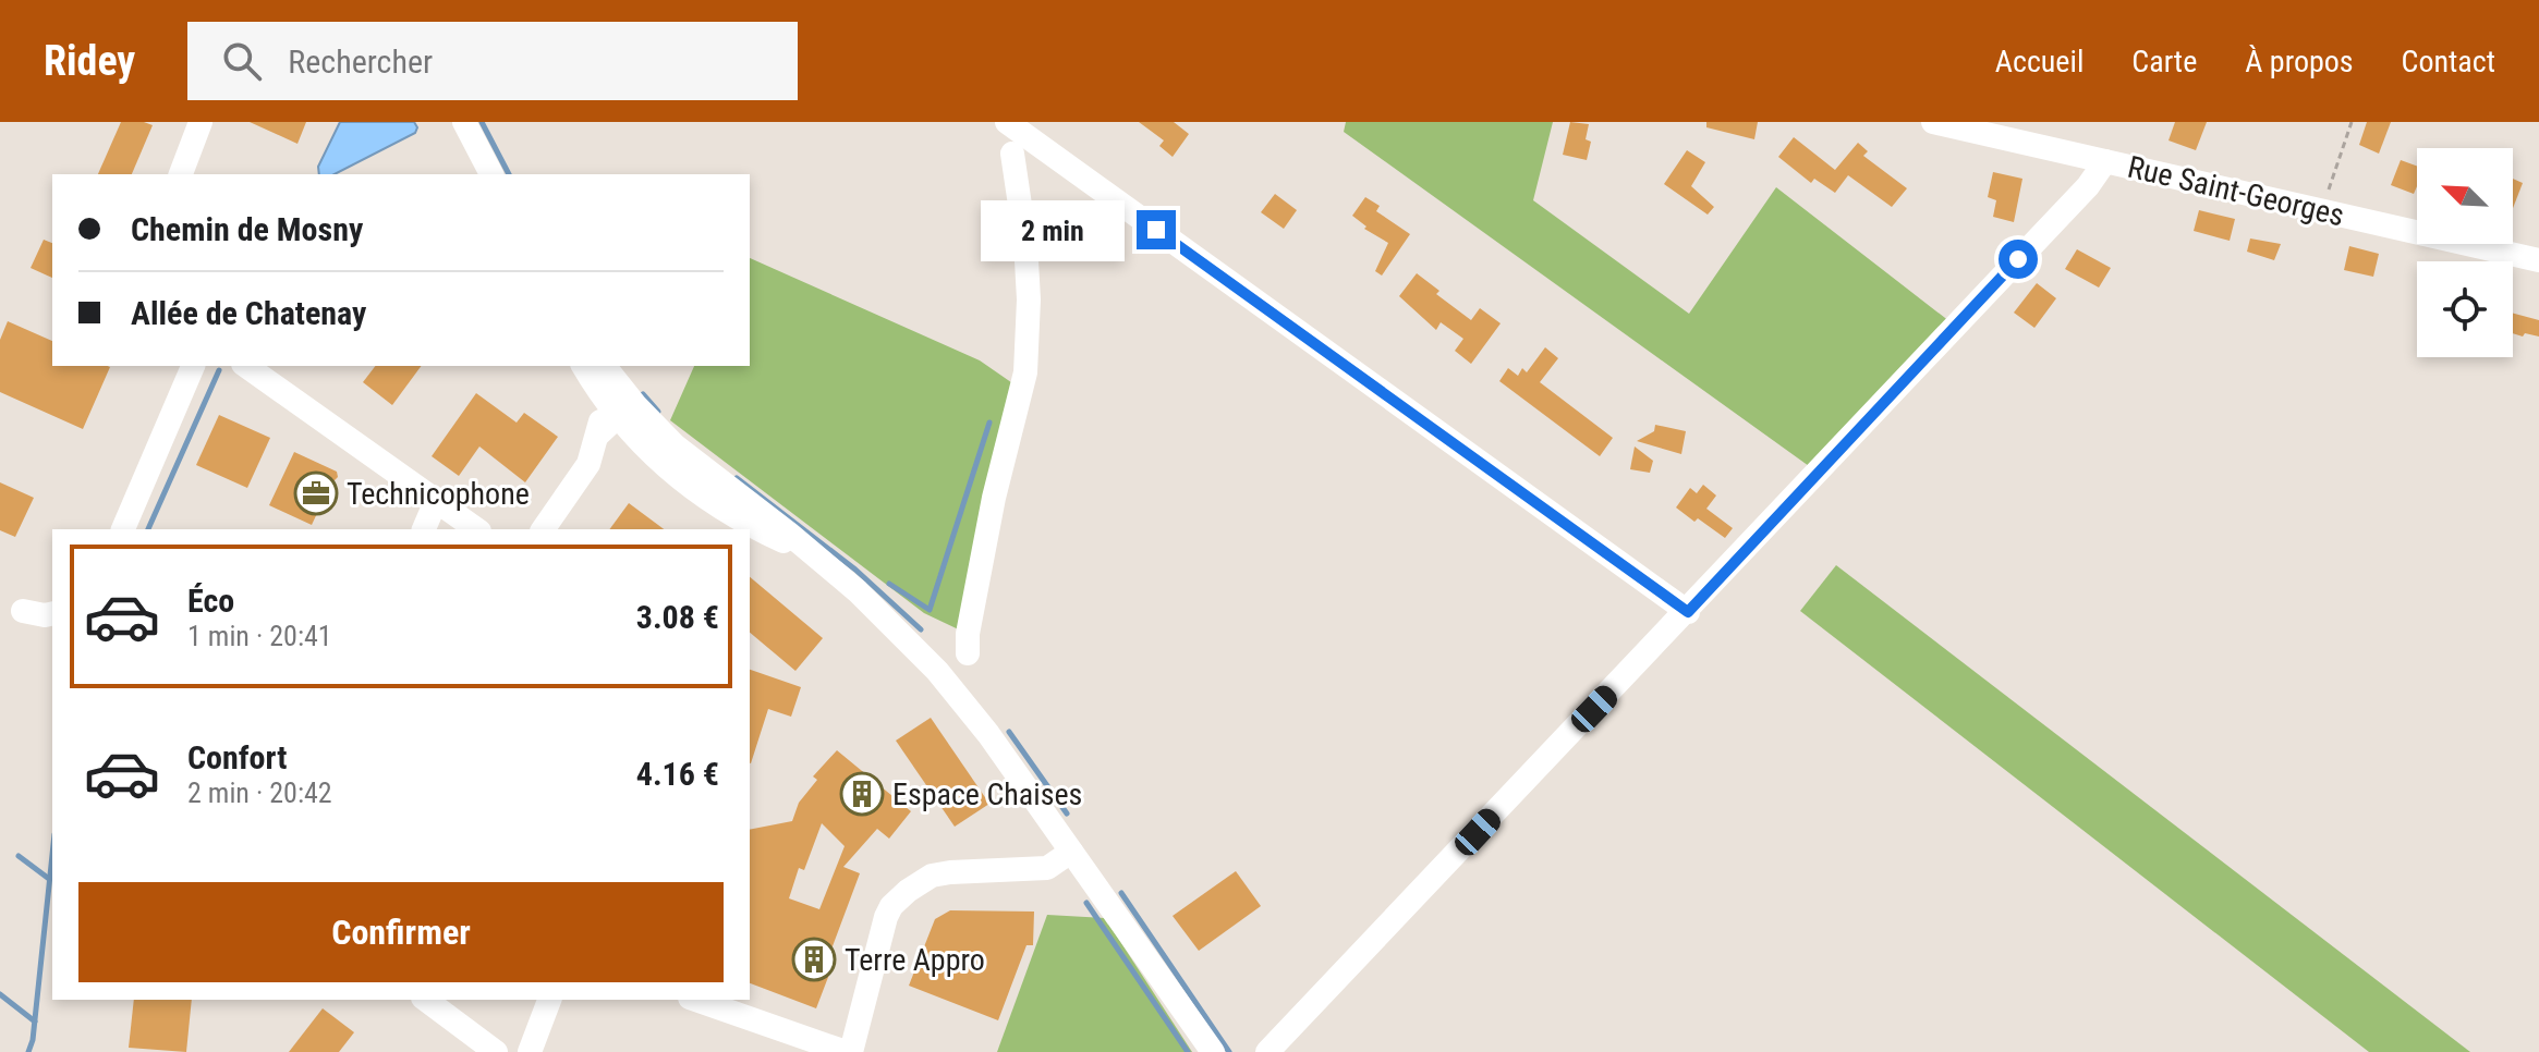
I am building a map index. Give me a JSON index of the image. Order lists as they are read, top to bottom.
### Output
{
  "streets": {
    "street": ["Rue Saint-Georges"]
  },
  "places": {
    "office": ["Technicophone"],
    "building": ["Espace Chaises", "Terre Appro"]
  },
  "north": "top left",
  "page": {
    "header": "Ridey",
    "search": "Rechercher",
    "nav": [
      "Accueil",
      "Carte",
      "À propos",
      "Contact"
    ],
    "banner": ["Chemin de Mosny", "Allée de Chatenay"],
    "bubble": "2 min",
    "list": [
      {
        "name": "Éco",
        "note": "1 min · 20:41",
        "value": "3.08 €"
      },
      {
        "name": "Confort",
        "note": "2 min · 20:42",
        "value": "4.16 €"
      }
    ],
    "buttons": "Confirmer"
  }
}
